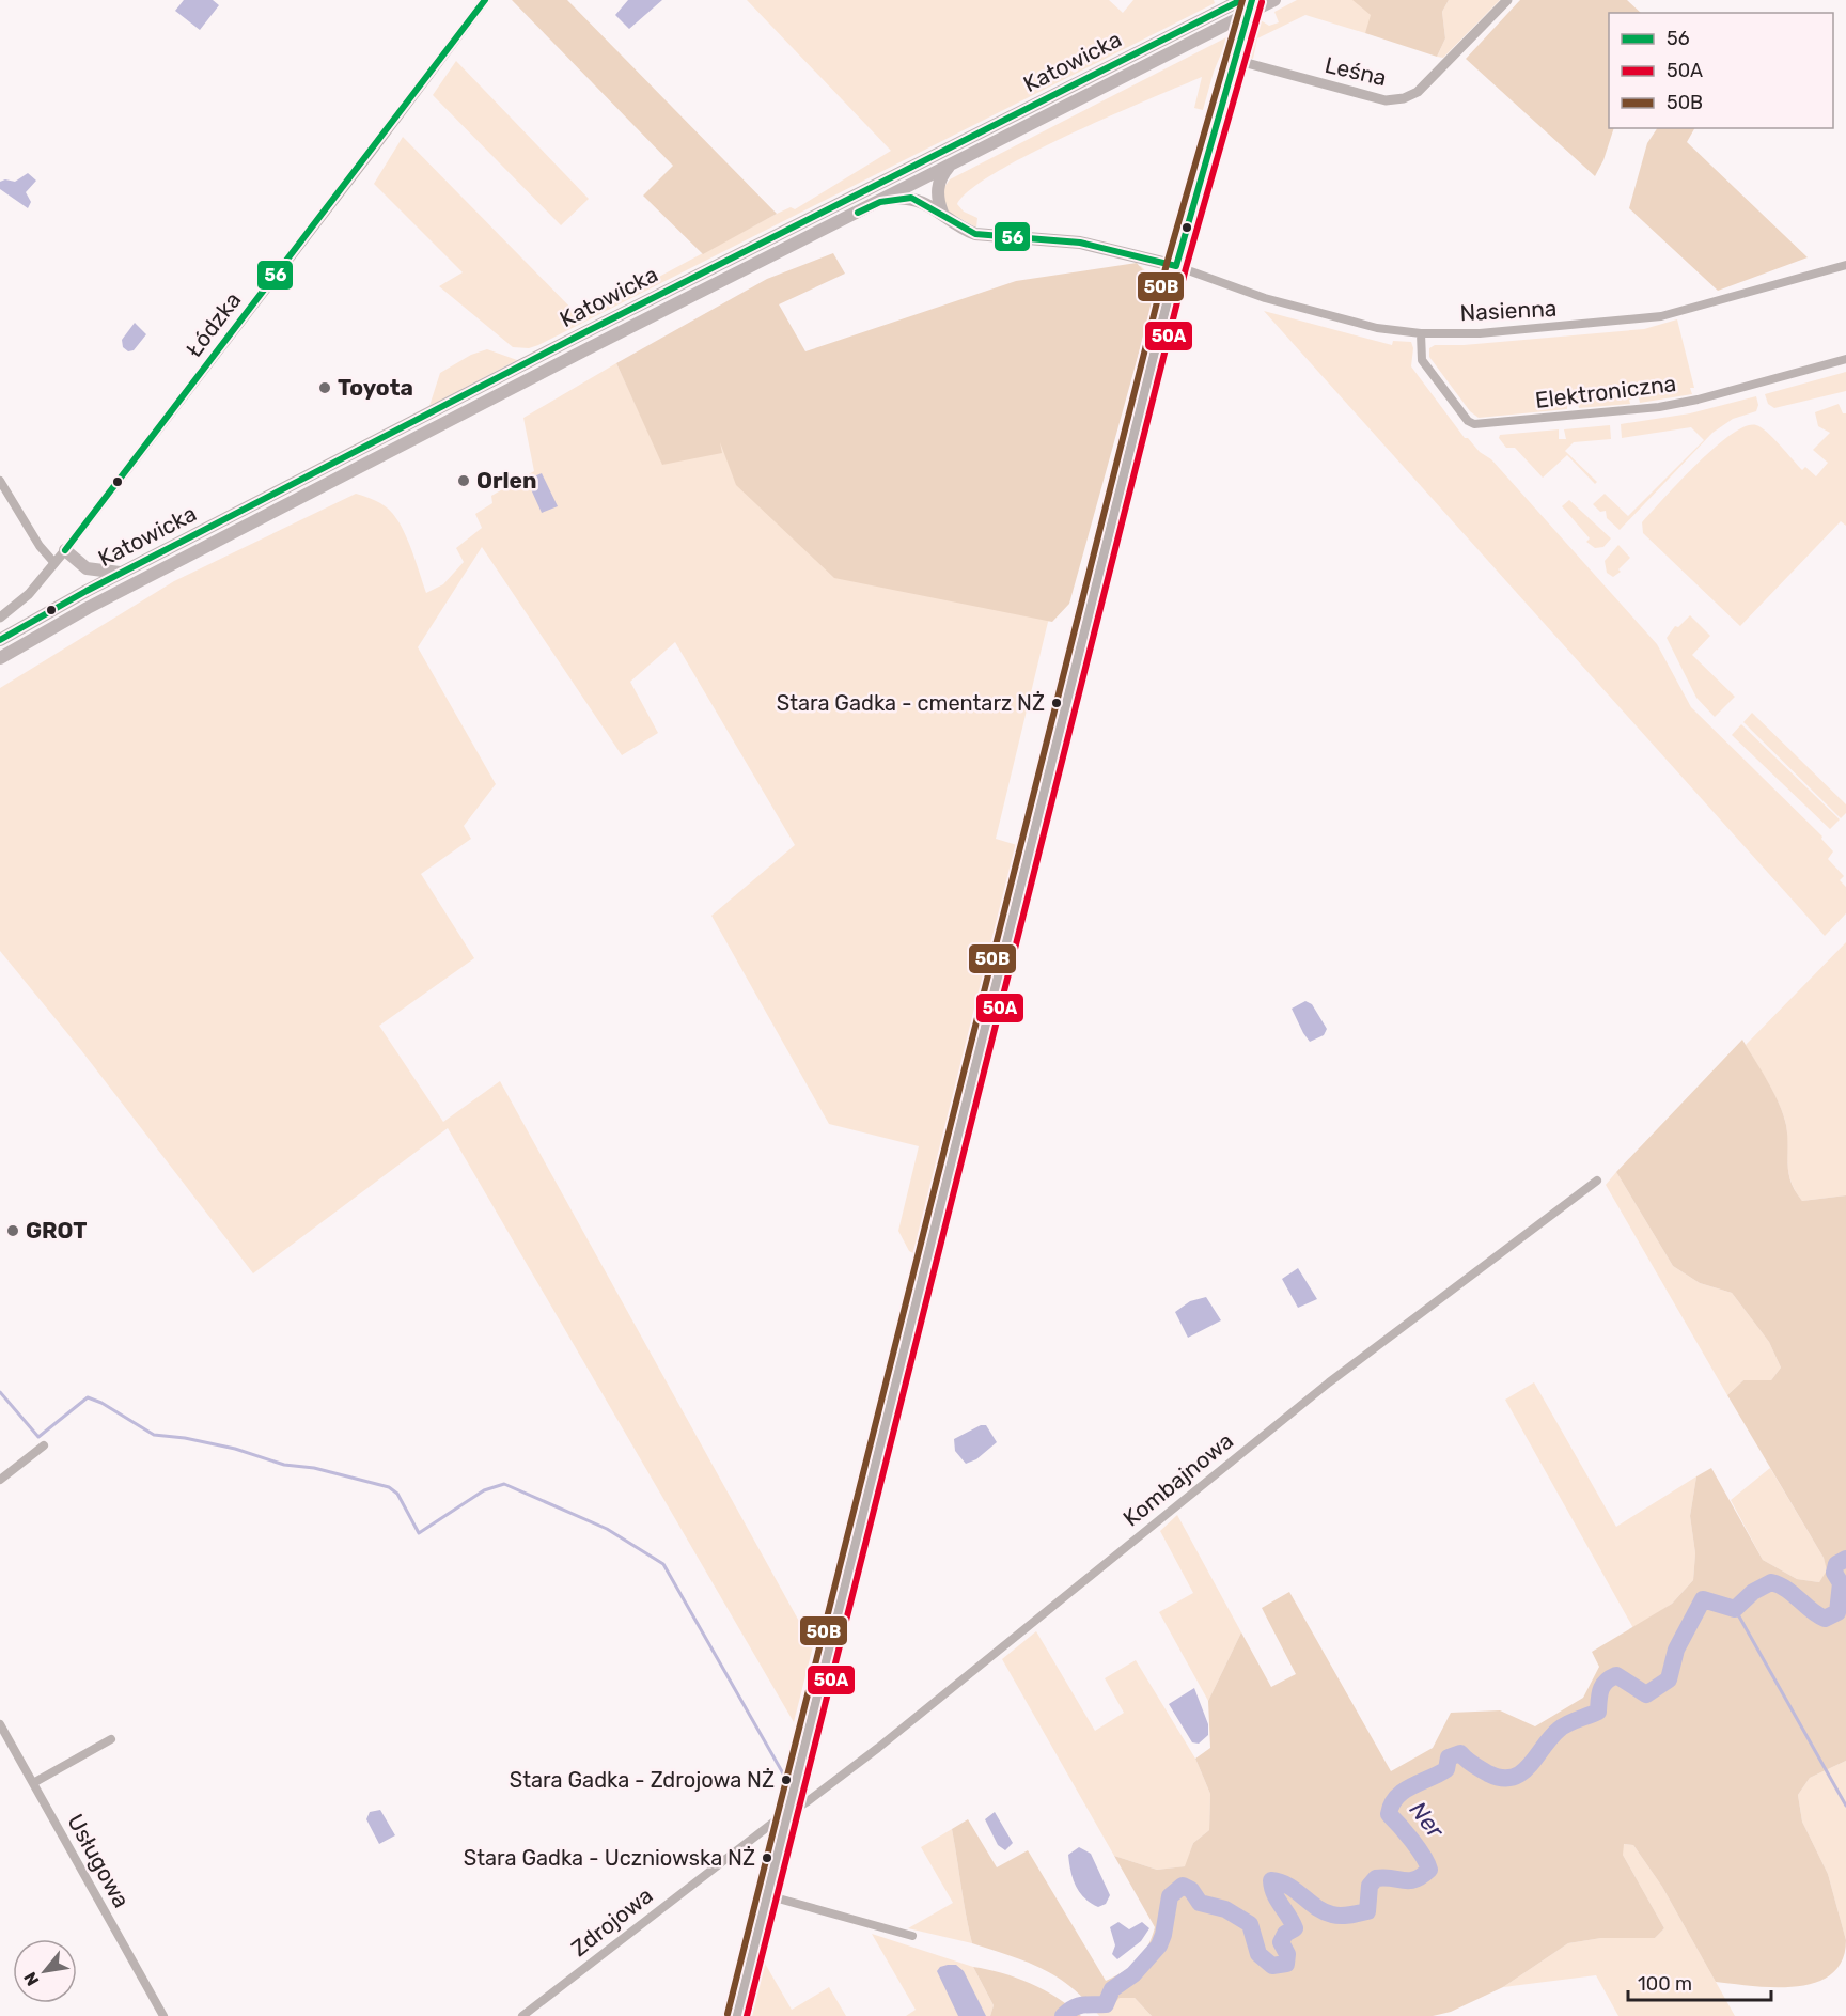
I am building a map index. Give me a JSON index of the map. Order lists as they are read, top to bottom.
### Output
{
  "streets": {
    "main road": ["Katowicka"],
    "street": [
      "Leśna",
      "Nasienna",
      "Łódzka",
      "Elektroniczna",
      "Kombajnowa",
      "Usługowa",
      "Zdrojowa"
    ]
  },
  "crossings": [
    ["Nasienna", "Elektroniczna"],
    ["Kombajnowa", "Zdrojowa"]
  ],
  "water": ["Ner"],
  "places": [
    "Toyota",
    "Orlen",
    "Stara Gadka - cmentarz NŻ",
    "GROT",
    "Stara Gadka - Zdrojowa NŻ",
    "Stara Gadka - Uczniowska NŻ"
  ],
  "lines": ["transit line 56", "transit line 50B", "transit line 50A"],
  "legend": ["56", "50A", "50B"],
  "scale_bar": "100 m",
  "north": "bottom left"
}
